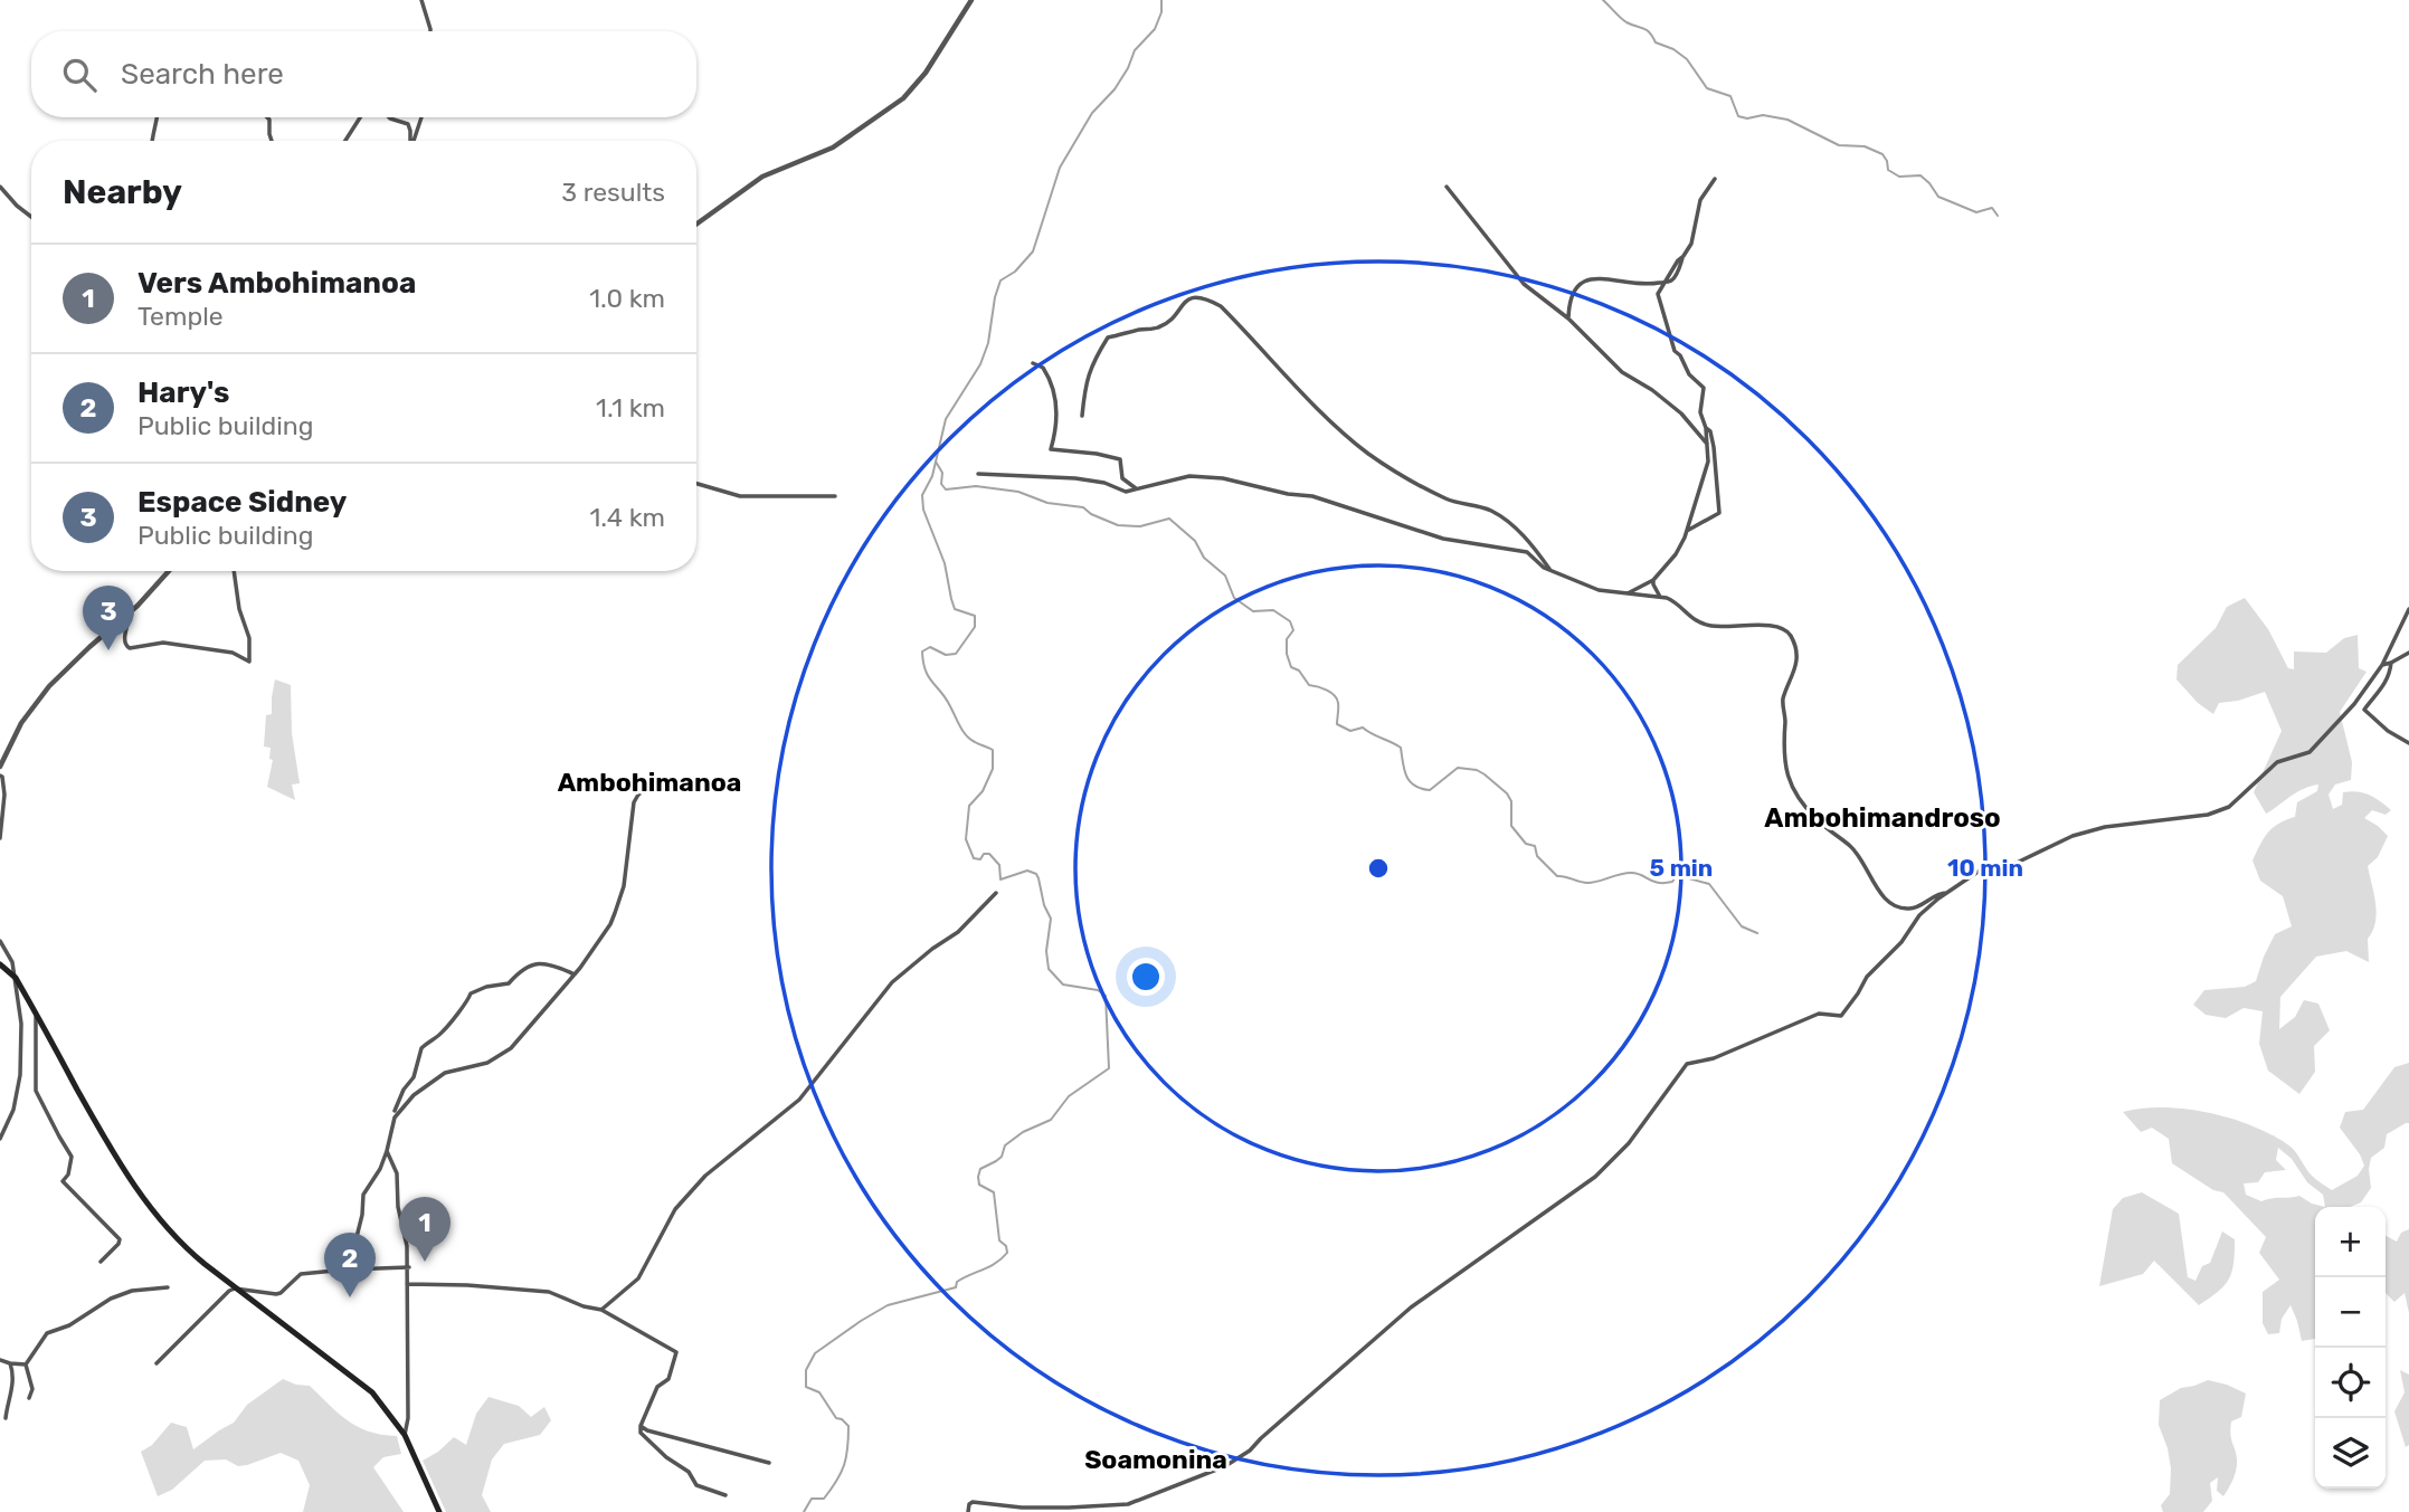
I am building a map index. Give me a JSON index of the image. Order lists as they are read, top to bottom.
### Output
{
  "districts": ["Ambohimanoa", "Ambohimandroso", "Soamonina"],
  "page": {
    "search": "Search here",
    "heading": ["Nearby", "3 results"],
    "list": [
      {
        "mark": "1",
        "name": "Vers Ambohimanoa",
        "note": "Temple",
        "value": "1.0 km"
      },
      {
        "mark": "2",
        "name": "Hary's",
        "note": "Public building",
        "value": "1.1 km"
      },
      {
        "mark": "3",
        "name": "Espace Sidney",
        "note": "Public building",
        "value": "1.4 km"
      }
    ],
    "pins": ["3", "1", "2"],
    "map_buttons": ["+", "−"]
  },
  "rings": ["5 min", "10 min"]
}
